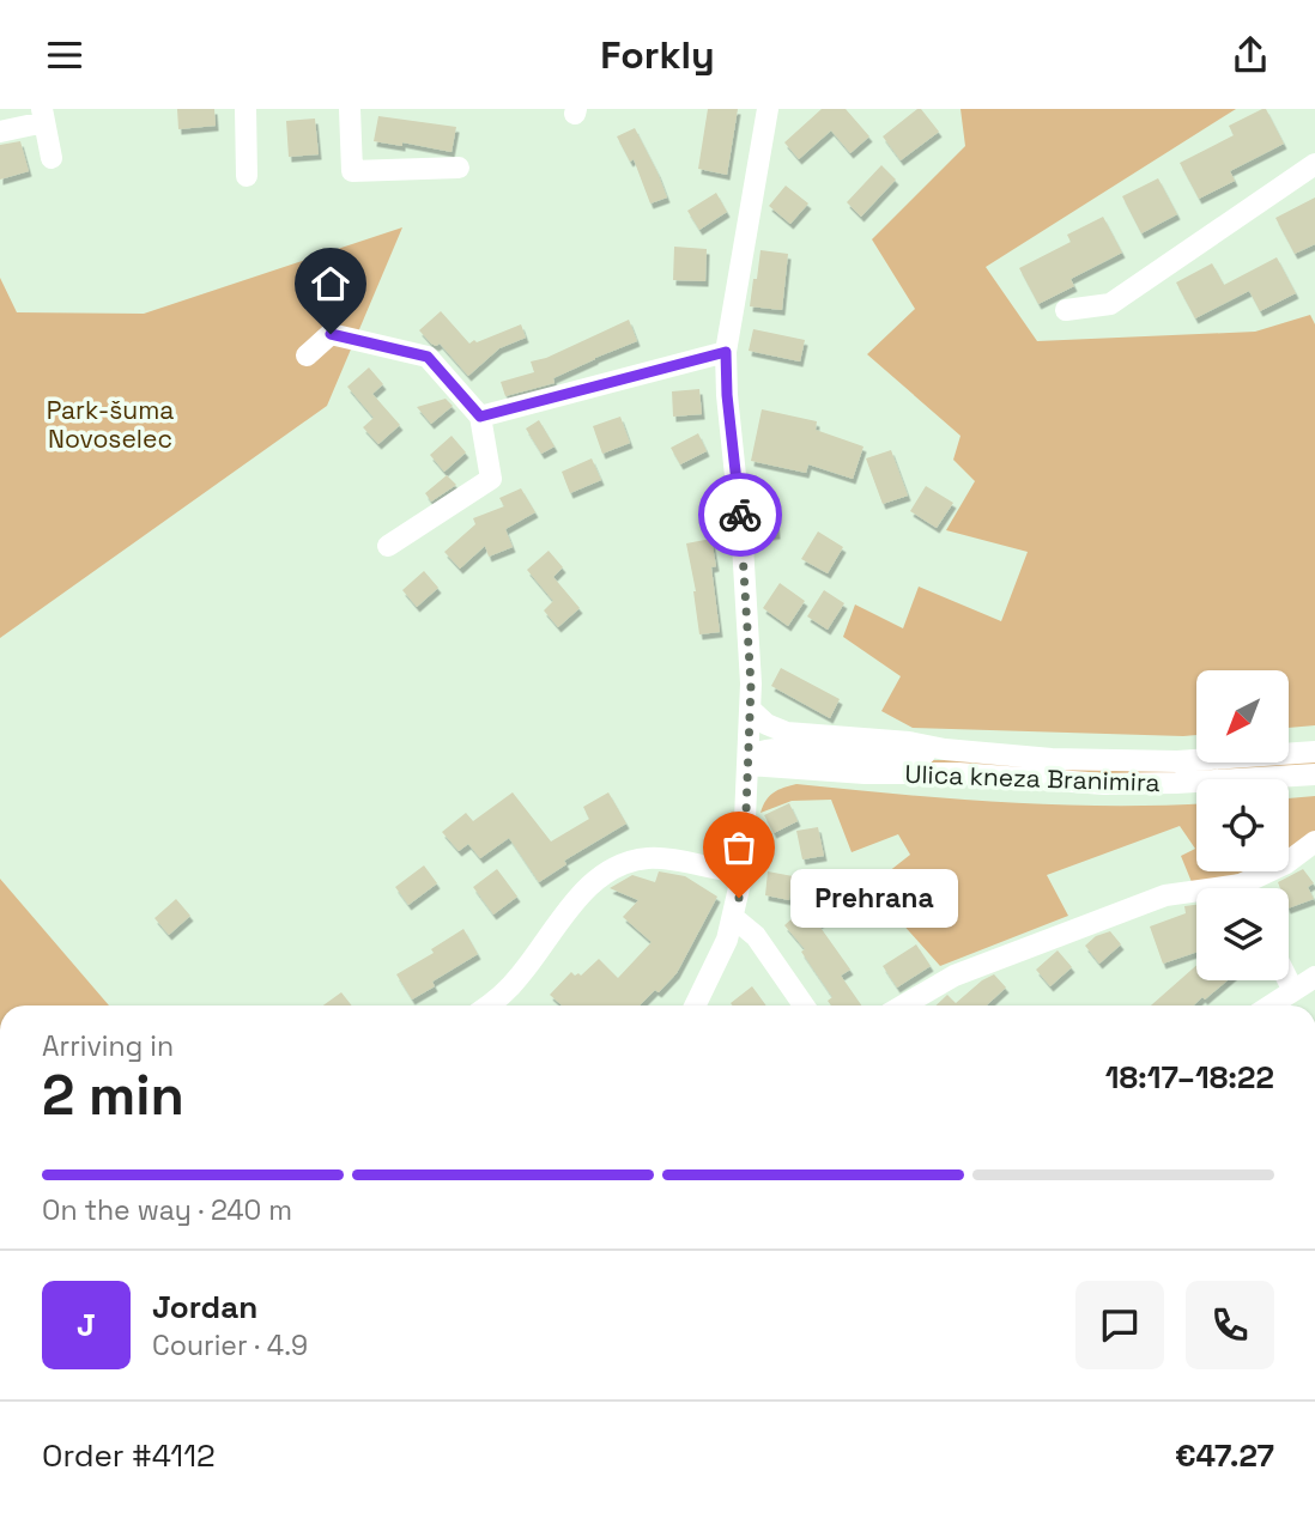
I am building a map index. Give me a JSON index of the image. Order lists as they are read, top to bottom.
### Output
{
  "streets": {
    "street": ["Ulica kneza Branimira"]
  },
  "parks": ["Park-šuma Novoselec"],
  "places": ["Prehrana"],
  "north": "bottom left",
  "page": {
    "header": "Forkly",
    "bubble": "Prehrana",
    "heading": ["2 min", "Arriving in", "18:17–18:22"],
    "panel": [
      "Jordan",
      "Courier · 4.9",
      "Order #4112",
      "€47.27"
    ],
    "bar": "On the way · 240 m",
    "round": "J"
  }
}
